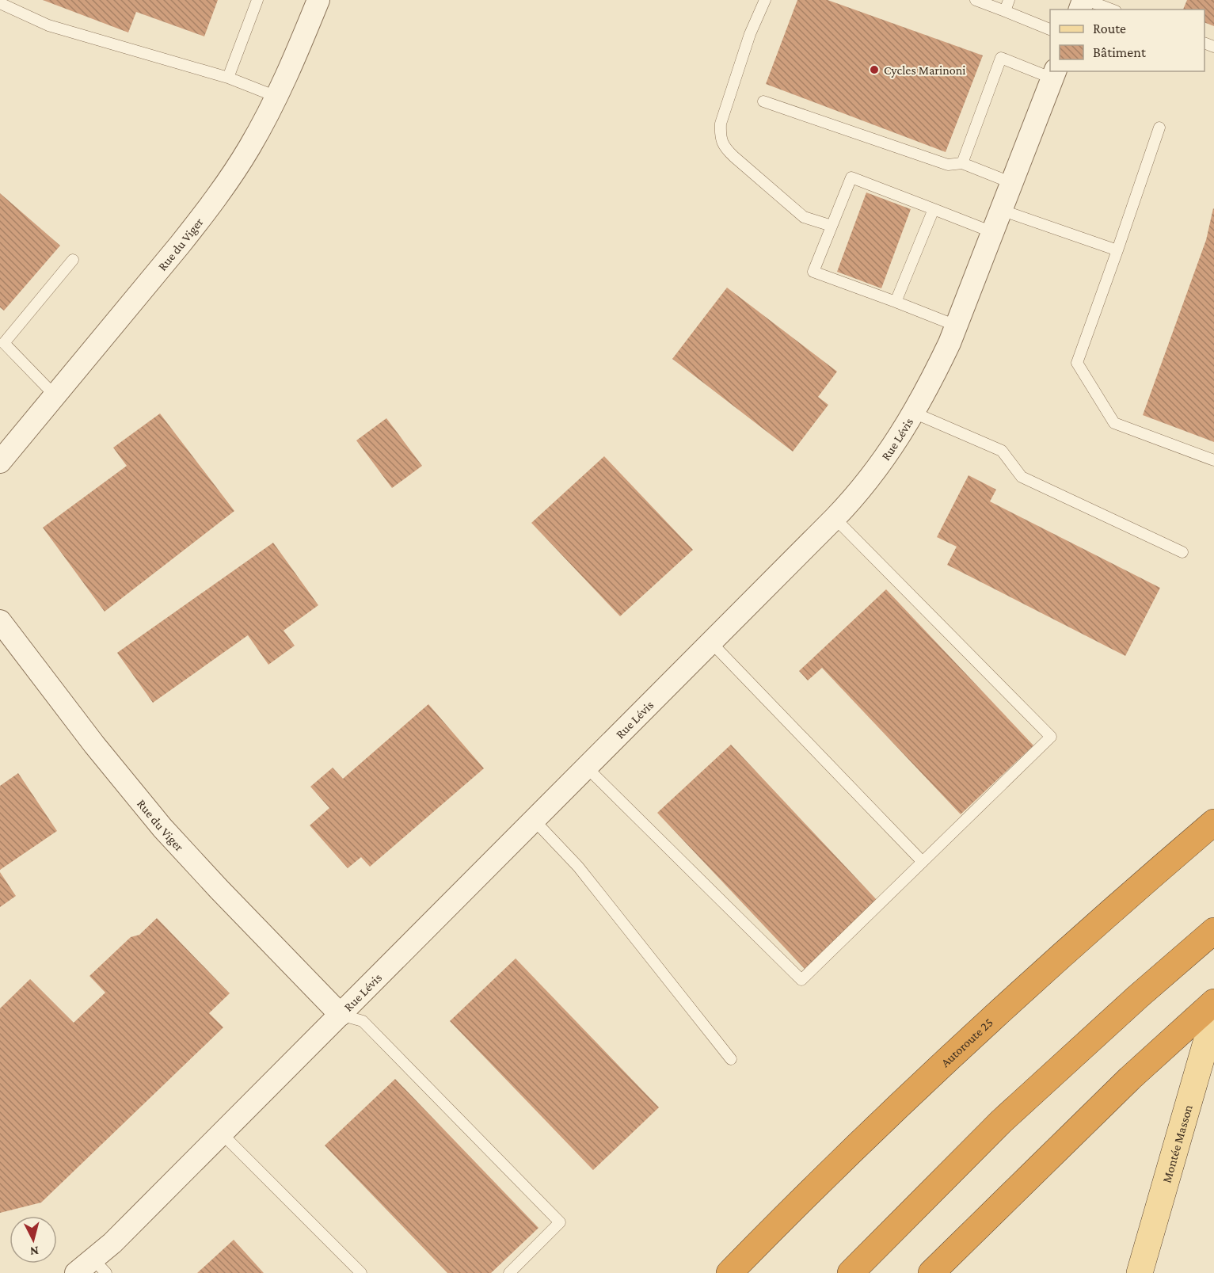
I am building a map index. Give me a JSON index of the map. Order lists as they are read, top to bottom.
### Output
{
  "streets": {
    "highway": ["Autoroute 25"],
    "main road": ["Montée Masson"],
    "street": ["Rue du Viger", "Rue Lévis"]
  },
  "crossings": [
    ["Rue du Viger", "Rue Lévis"]
  ],
  "places": ["Cycles Marinoni"],
  "legend": ["Route", "Bâtiment"],
  "north": "bottom"
}
